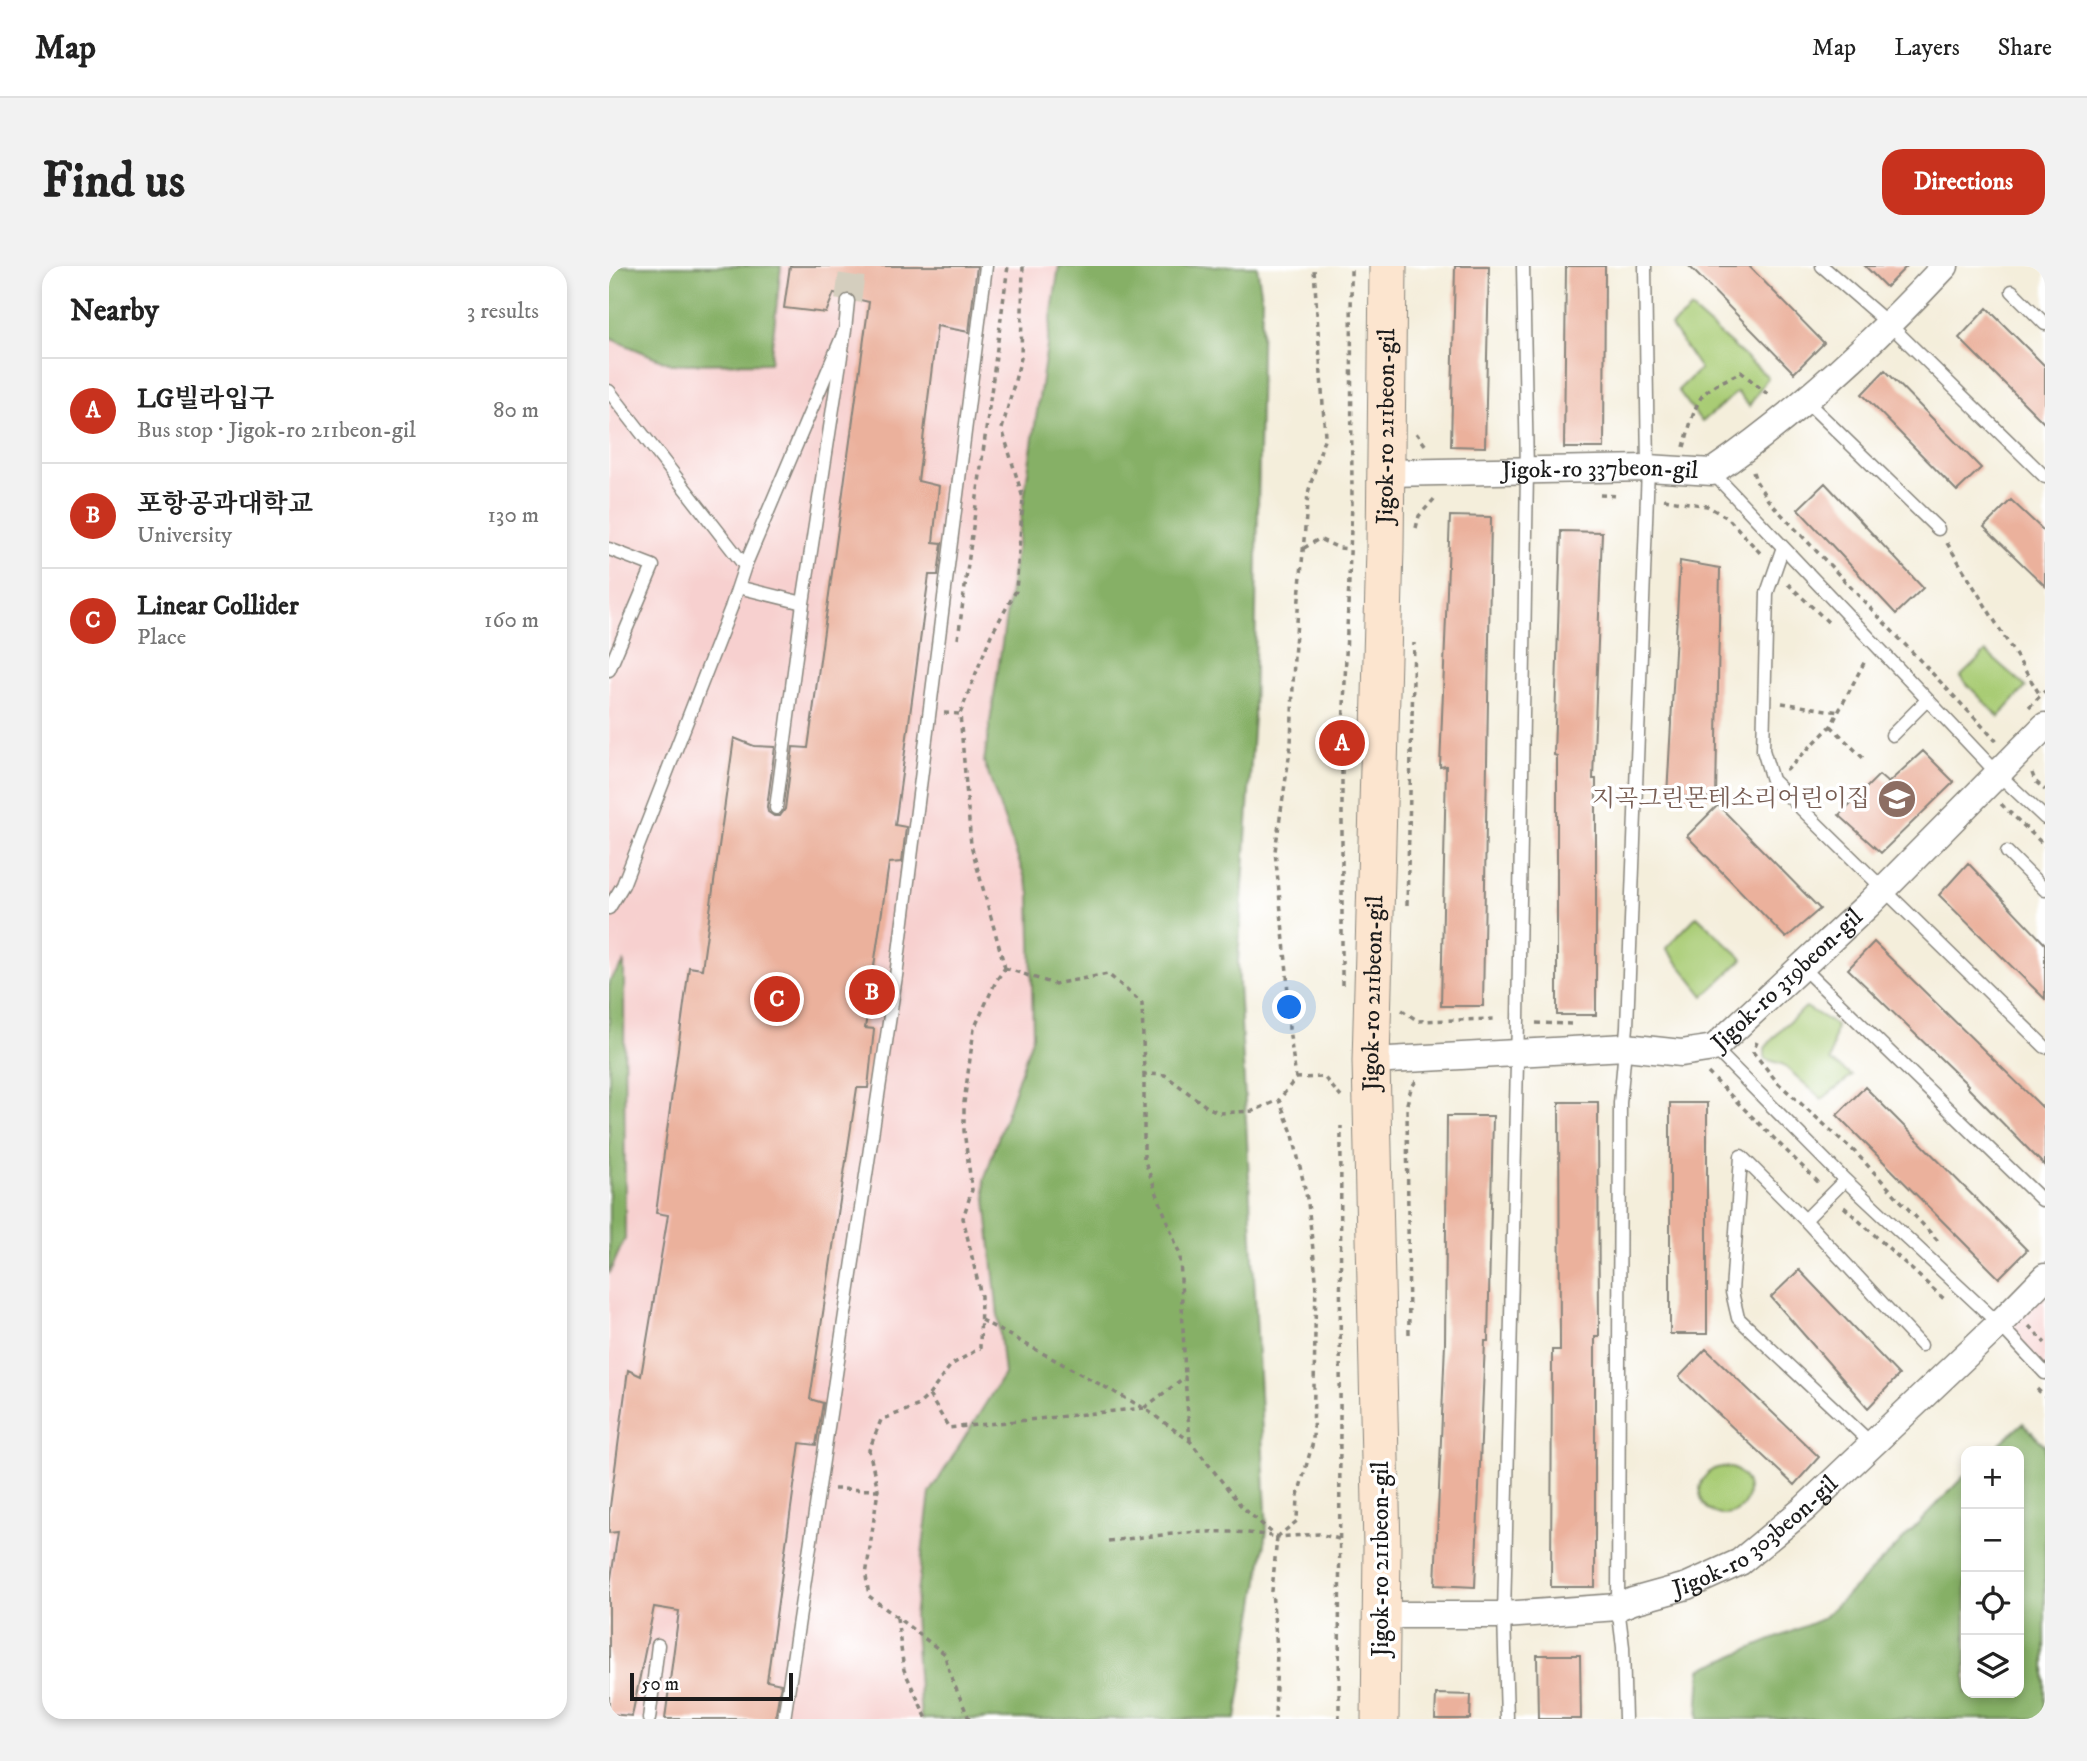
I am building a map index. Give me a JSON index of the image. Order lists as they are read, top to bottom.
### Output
{
  "streets": {
    "main road": ["Jigok-ro 211beon-gil"],
    "street": ["Jigok-ro 337beon-gil", "Jigok-ro 319beon-gil", "Jigok-ro 303beon-gil"]
  },
  "crossings": [
    ["Jigok-ro 211beon-gil", "Jigok-ro 337beon-gil"],
    ["Jigok-ro 211beon-gil", "Jigok-ro 319beon-gil"],
    ["Jigok-ro 211beon-gil", "Jigok-ro 303beon-gil"]
  ],
  "places": {
    "school or university": ["지곡그린몬테소리어린이집"]
  },
  "scale_bar": "50 m",
  "page": {
    "header": "Map",
    "nav": ["Map", "Layers", "Share"],
    "buttons": "Directions",
    "title": "Find us",
    "heading": ["Nearby", "3 results"],
    "list": [
      {
        "mark": "A",
        "name": "LG빌라입구",
        "note": "Bus stop · Jigok-ro 211beon-gil",
        "value": "80 m"
      },
      {
        "mark": "B",
        "name": "포항공과대학교",
        "note": "University",
        "value": "130 m"
      },
      {
        "mark": "C",
        "name": "Linear Collider",
        "note": "Place",
        "value": "160 m"
      }
    ],
    "pins": ["A", "B", "C"],
    "map_buttons": ["+", "−"],
    "scale": "50 m"
  }
}
